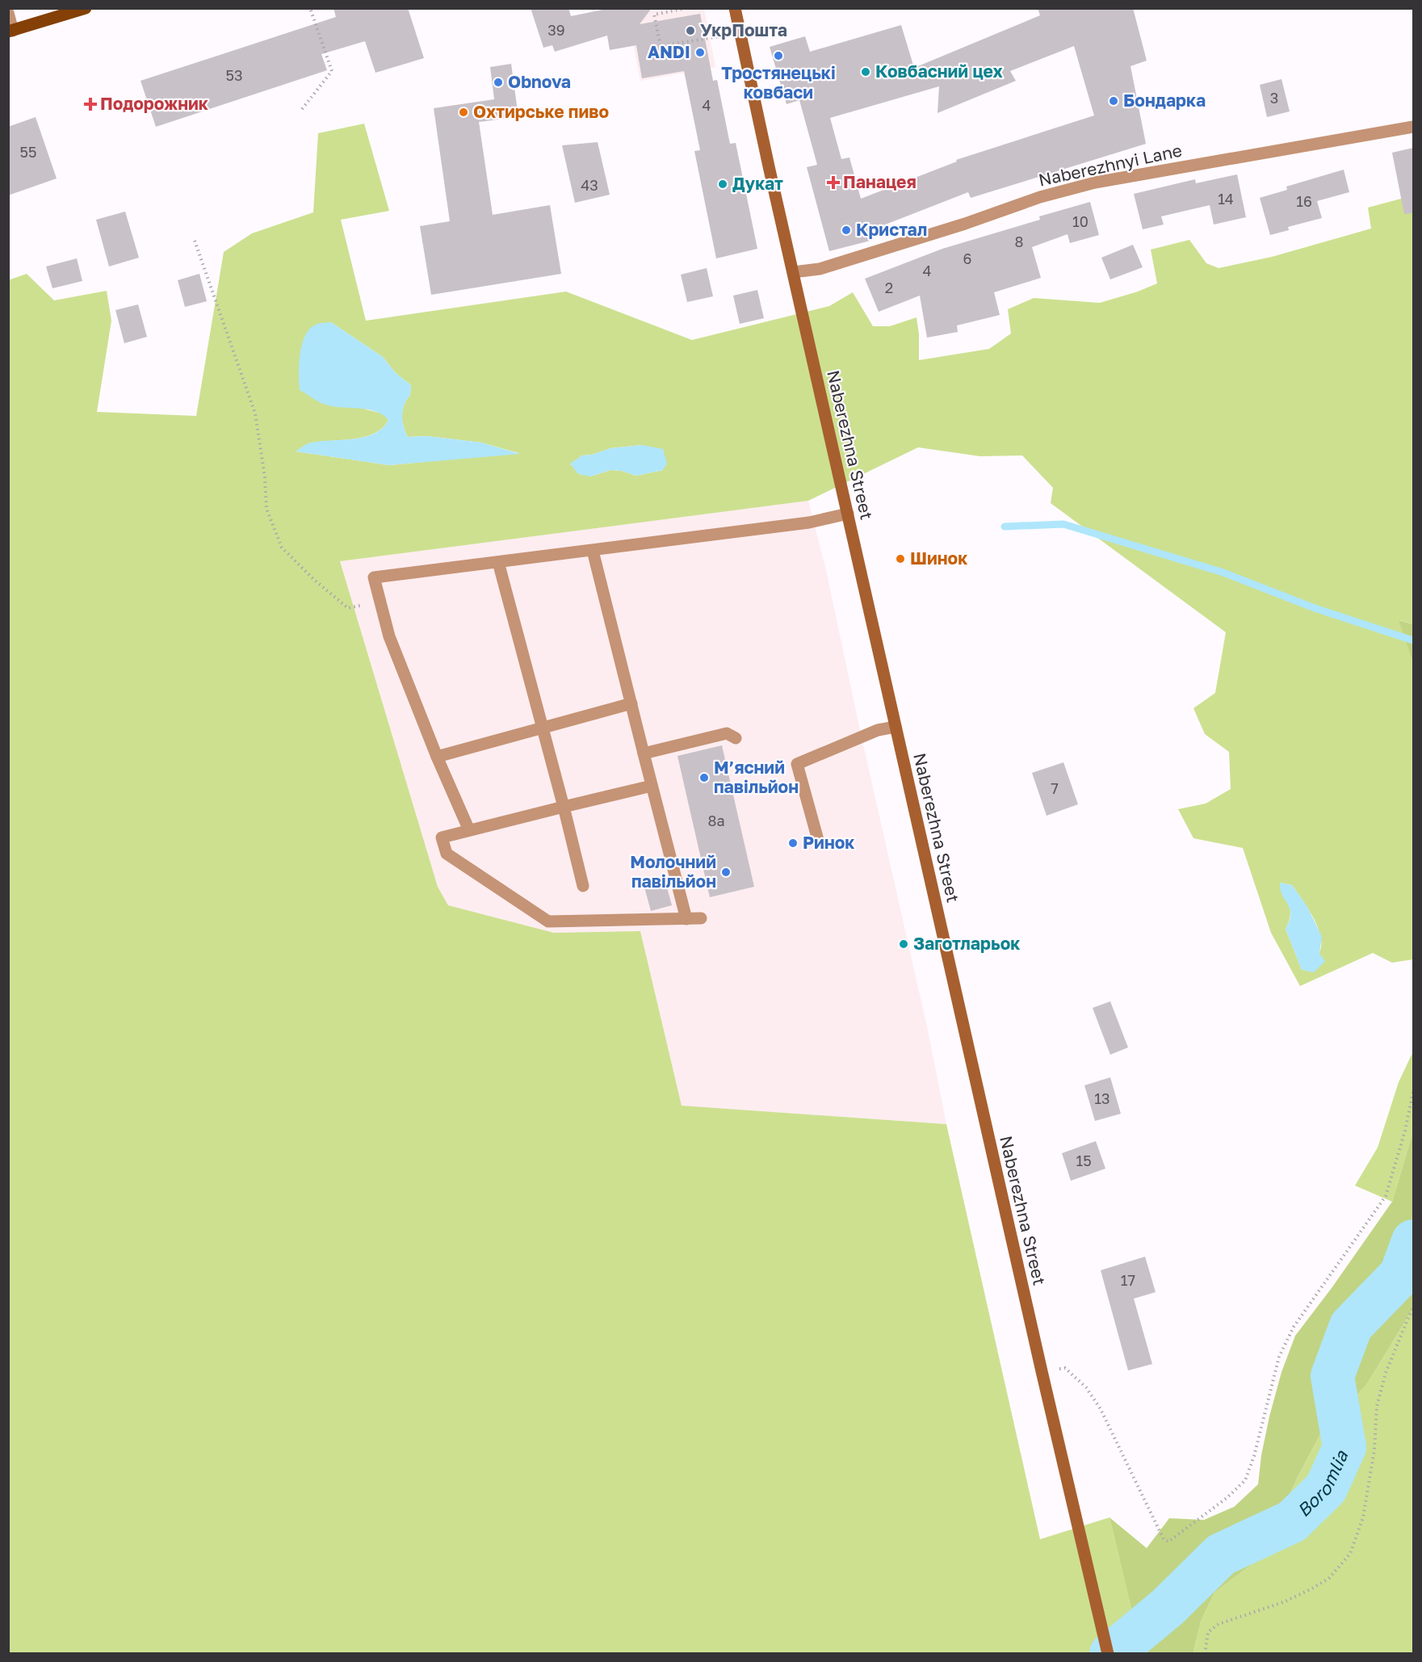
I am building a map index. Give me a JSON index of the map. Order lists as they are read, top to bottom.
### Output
{
  "streets": {
    "main road": ["Naberezhna Street"],
    "street": ["Naberezhnyi Lane"]
  },
  "crossings": [
    ["Naberezhnyi Lane", "Naberezhna Street"]
  ],
  "water": ["Boromlia"],
  "places": {
    "other": [
      "УкрПошта",
      "ANDI",
      "Тростянецькі ковбаси",
      "Ковбасний цех",
      "Obnova",
      "Бондарка",
      "Охтирське пиво",
      "Дукат",
      "Кристал",
      "Шинок",
      "М’ясний павільйон",
      "Ринок",
      "Молочний павільйон",
      "Заготларьок"
    ],
    "health": ["Подорожник", "Панацея"]
  },
  "house_numbers": [
    "39",
    "53",
    "3",
    "4",
    "55",
    "43",
    "14",
    "16",
    "10",
    "8",
    "6",
    "4",
    "2",
    "7",
    "8а",
    "13",
    "15",
    "17"
  ]
}
